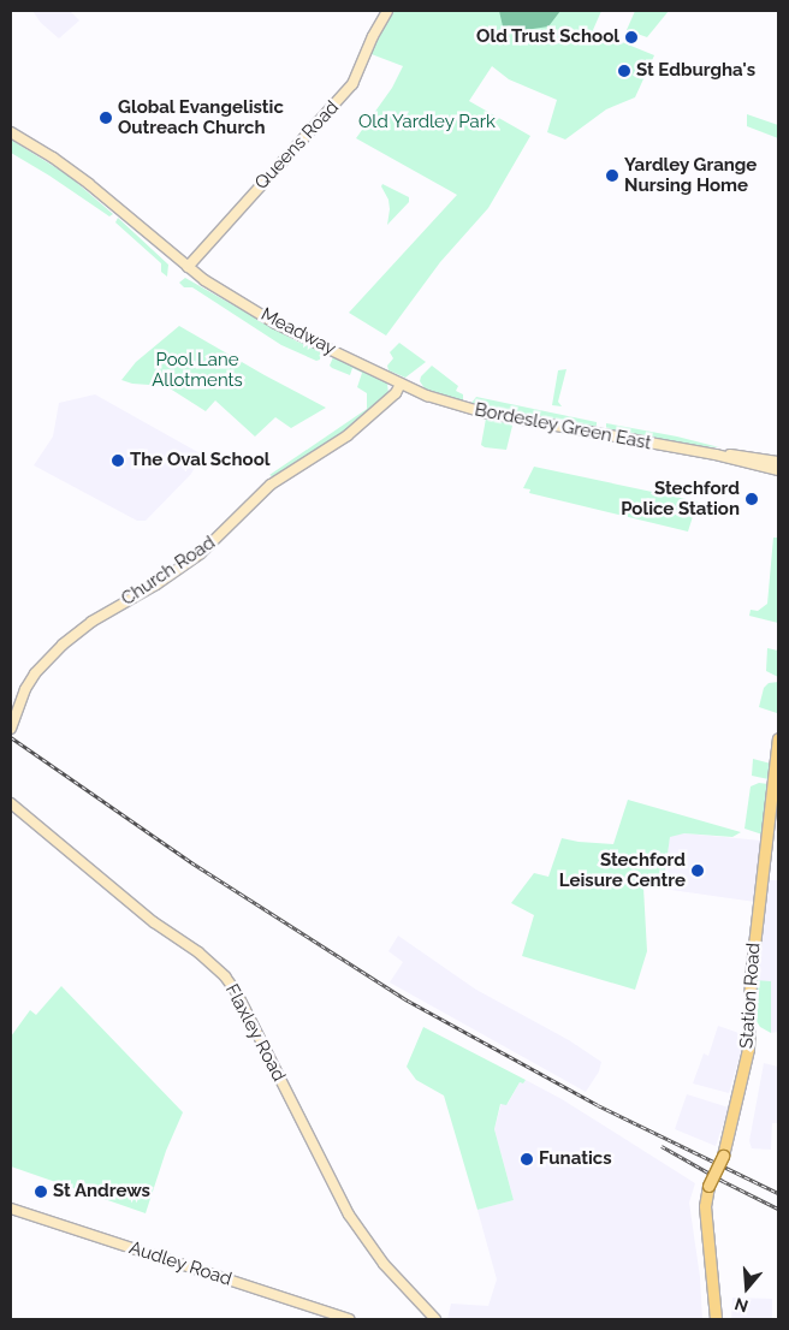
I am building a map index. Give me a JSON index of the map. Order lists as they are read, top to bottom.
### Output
{
  "streets": {
    "main road": ["Station Road"],
    "street": [
      "Queens Road",
      "Meadway",
      "Bordesley Green East",
      "Church Road",
      "Flaxley Road",
      "Audley Road"
    ]
  },
  "crossings": [
    ["Queens Road", "Meadway"],
    ["Meadway", "Bordesley Green East"],
    ["Meadway", "Church Road"]
  ],
  "parks": ["Old Yardley Park", "Pool Lane Allotments"],
  "places": [
    "Old Trust School",
    "St Edburgha's",
    "Global Evangelistic Outreach Church",
    "Yardley Grange Nursing Home",
    "The Oval School",
    "Stechford Police Station",
    "Stechford Leisure Centre",
    "Funatics",
    "St Andrews"
  ],
  "north": "bottom"
}
